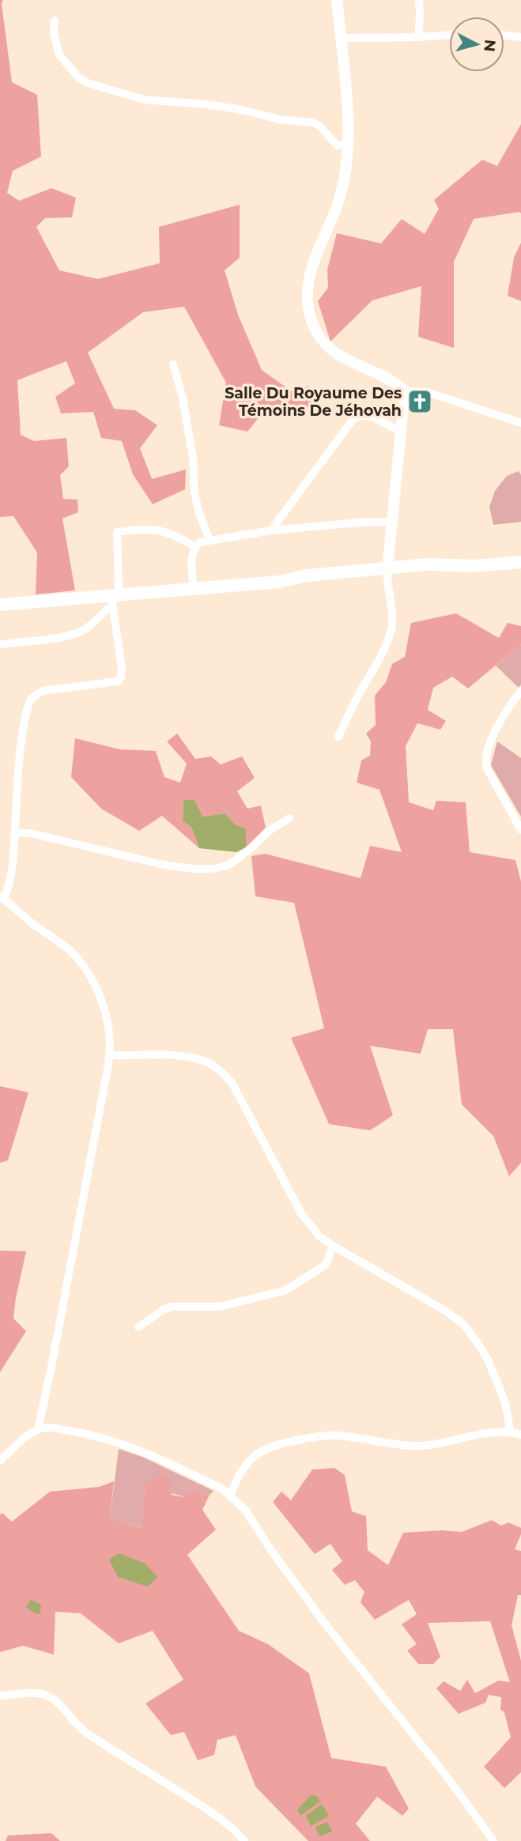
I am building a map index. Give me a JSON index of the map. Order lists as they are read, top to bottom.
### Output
{
  "places": {
    "church": ["Salle Du Royaume Des Témoins De Jéhovah"]
  },
  "north": "right"
}
